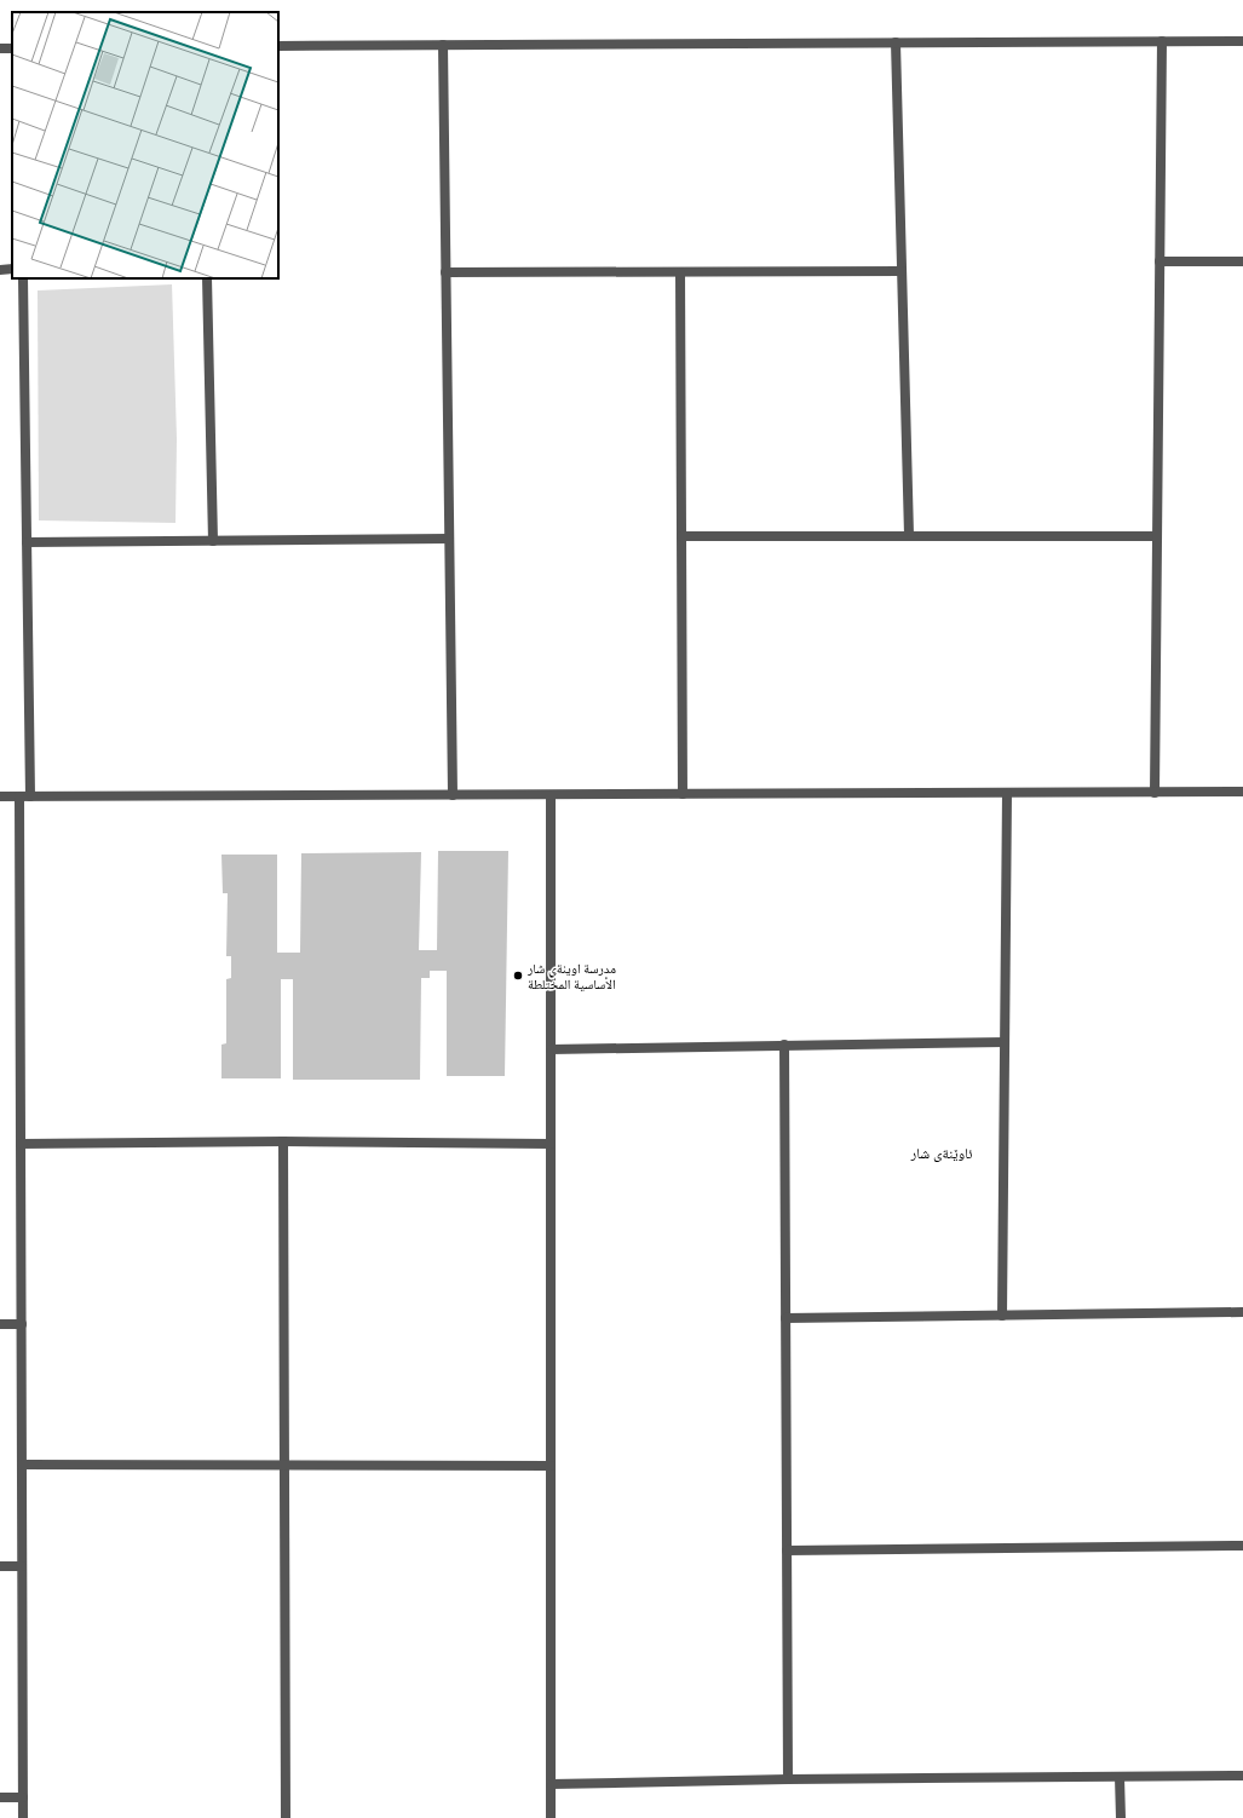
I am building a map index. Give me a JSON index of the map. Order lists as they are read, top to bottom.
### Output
{
  "districts": ["ئاوێنةی شار"],
  "places": ["مدرسة اوينةي شار الأساسية المختلطة"]
}
